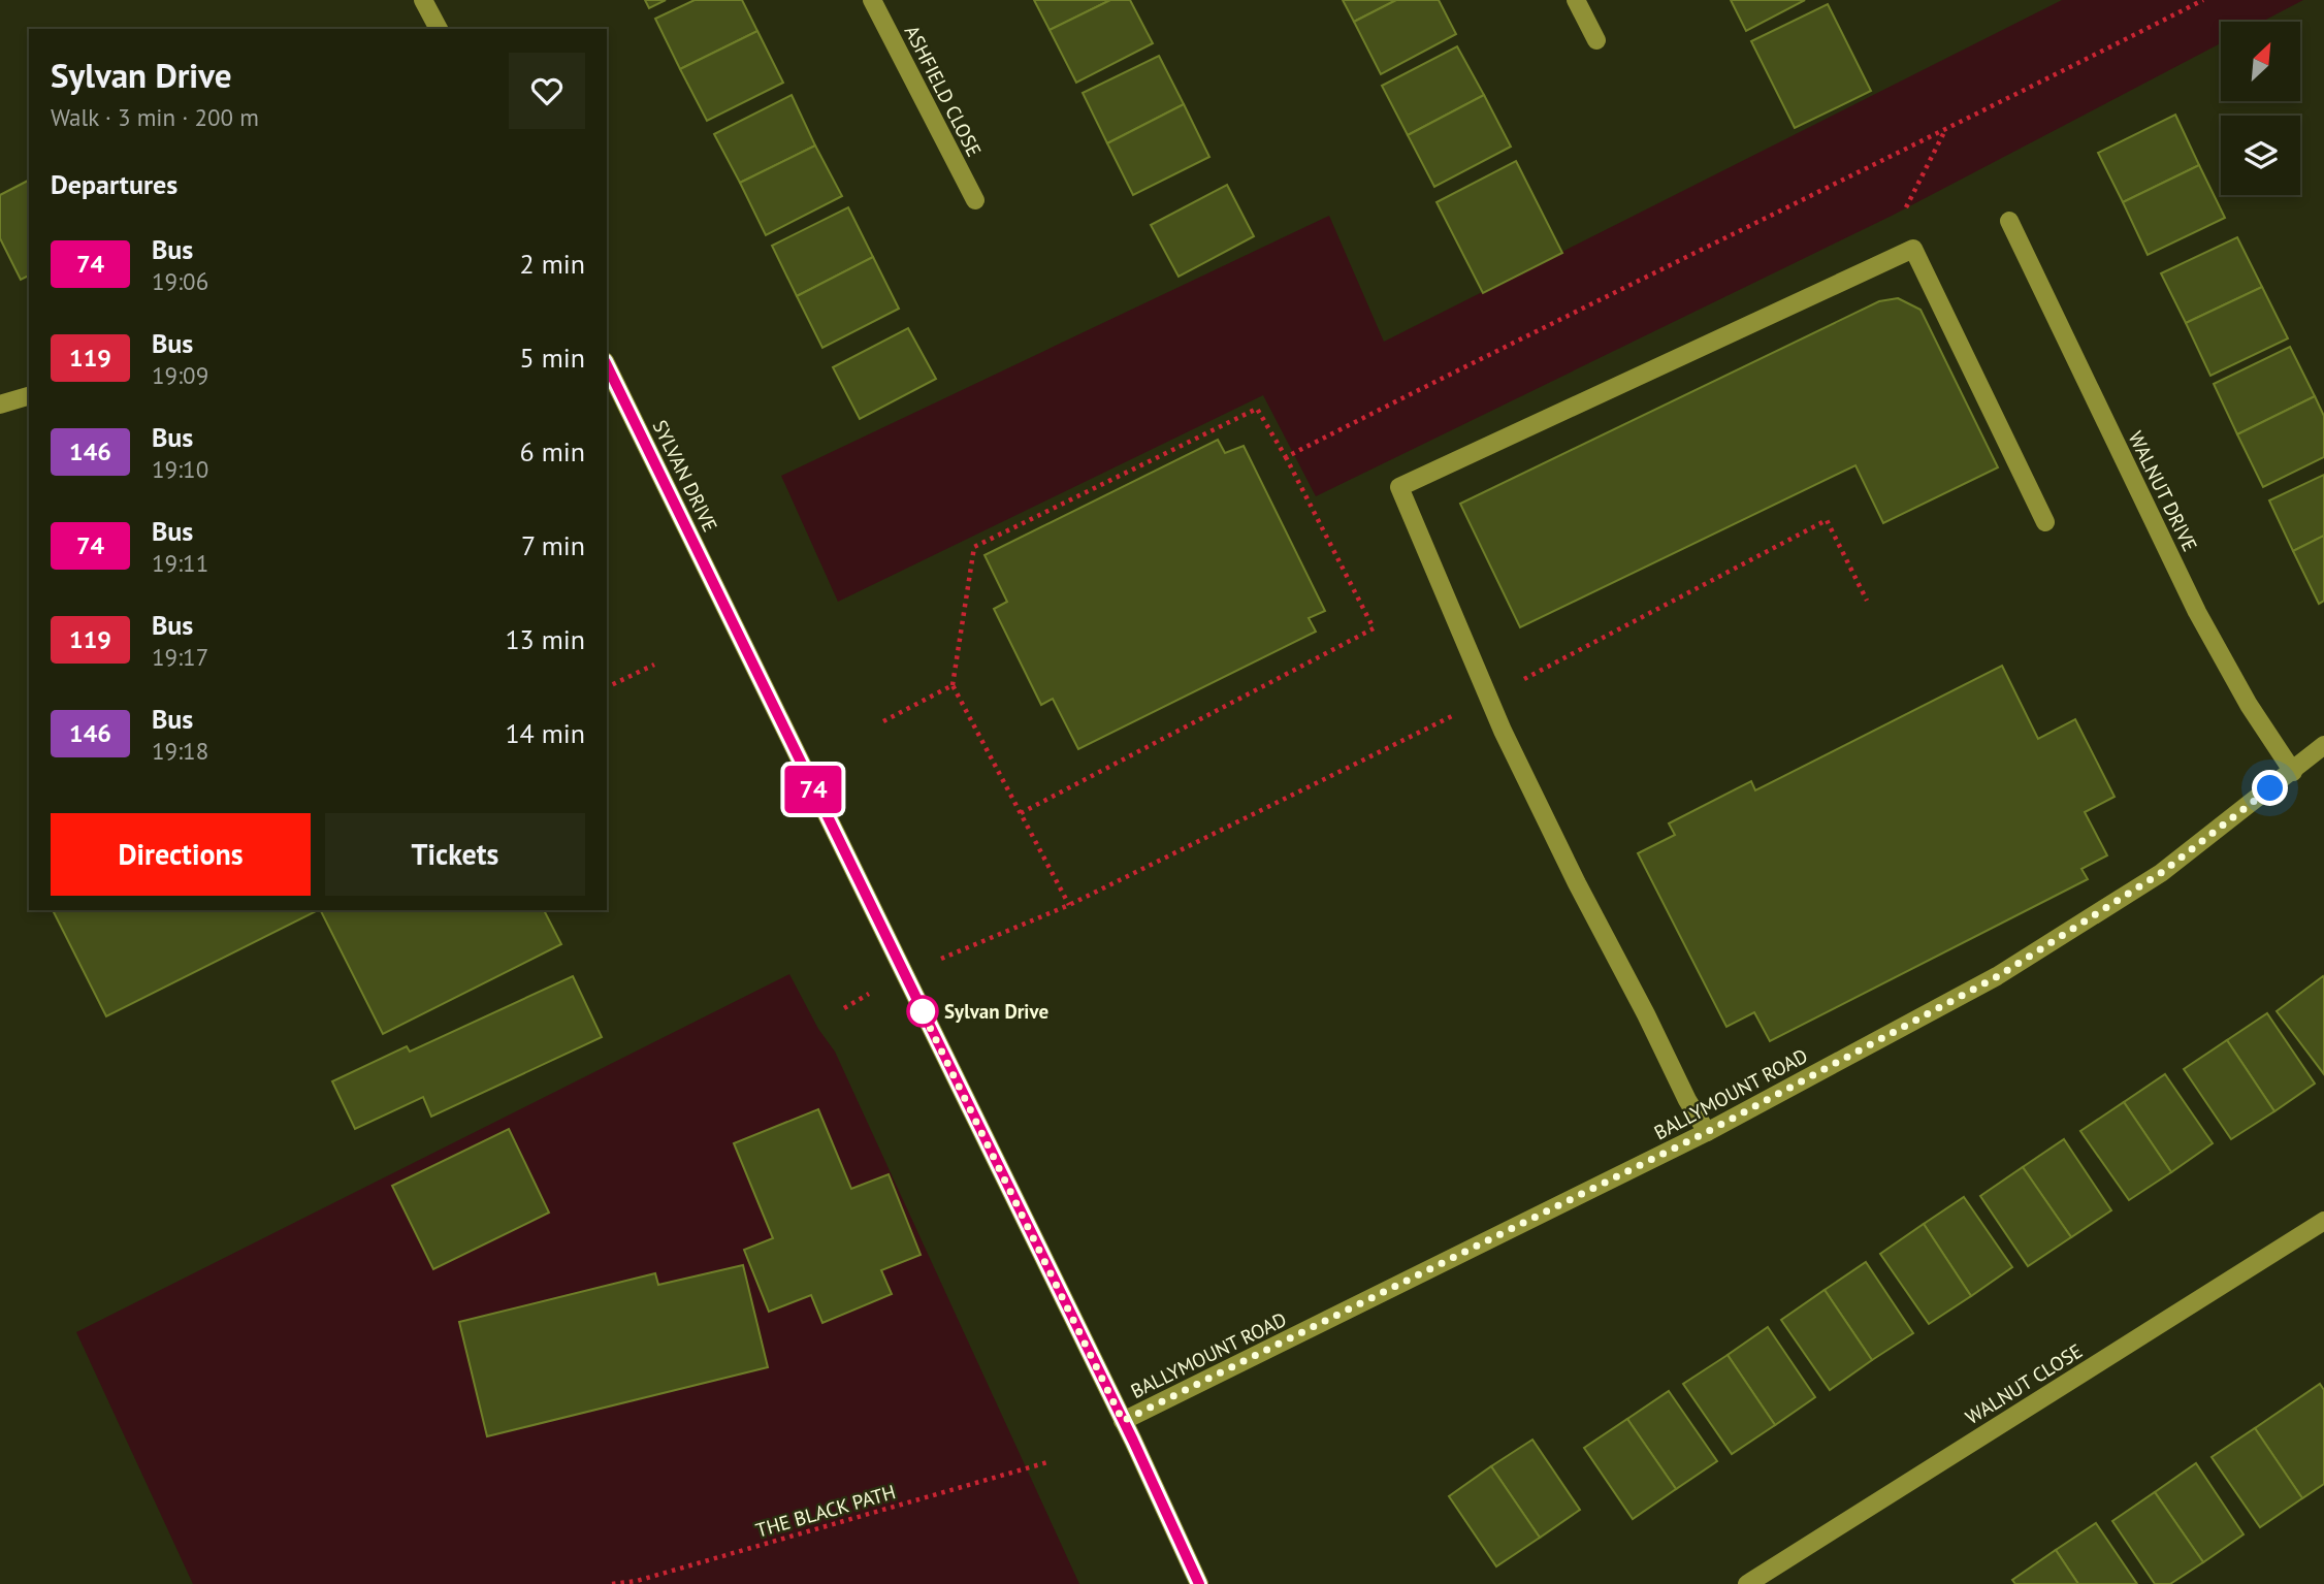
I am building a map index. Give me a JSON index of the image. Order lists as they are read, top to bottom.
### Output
{
  "streets": {
    "street": [
      "ASHFIELD CLOSE",
      "SYLVAN DRIVE",
      "WALNUT DRIVE",
      "BALLYMOUNT ROAD",
      "WALNUT CLOSE"
    ],
    "path": ["THE BLACK PATH"]
  },
  "crossings": [
    ["SYLVAN DRIVE", "BALLYMOUNT ROAD"],
    ["WALNUT DRIVE", "BALLYMOUNT ROAD"]
  ],
  "places": ["Sylvan Drive"],
  "lines": ["bus line 74"],
  "north": "top right",
  "page": {
    "on_map": "74",
    "heading": [
      ["Sylvan Drive", "Walk · 3 min · 200 m"],
      "Departures"
    ],
    "list": [
      {
        "mark": "74",
        "name": "Bus",
        "note": "19:06",
        "value": "2 min"
      },
      {
        "mark": "119",
        "name": "Bus",
        "note": "19:09",
        "value": "5 min"
      },
      {
        "mark": "146",
        "name": "Bus",
        "note": "19:10",
        "value": "6 min"
      },
      {
        "mark": "74",
        "name": "Bus",
        "note": "19:11",
        "value": "7 min"
      },
      {
        "mark": "119",
        "name": "Bus",
        "note": "19:17",
        "value": "13 min"
      },
      {
        "mark": "146",
        "name": "Bus",
        "note": "19:18",
        "value": "14 min"
      }
    ],
    "buttons": ["Directions", "Tickets"]
  }
}
